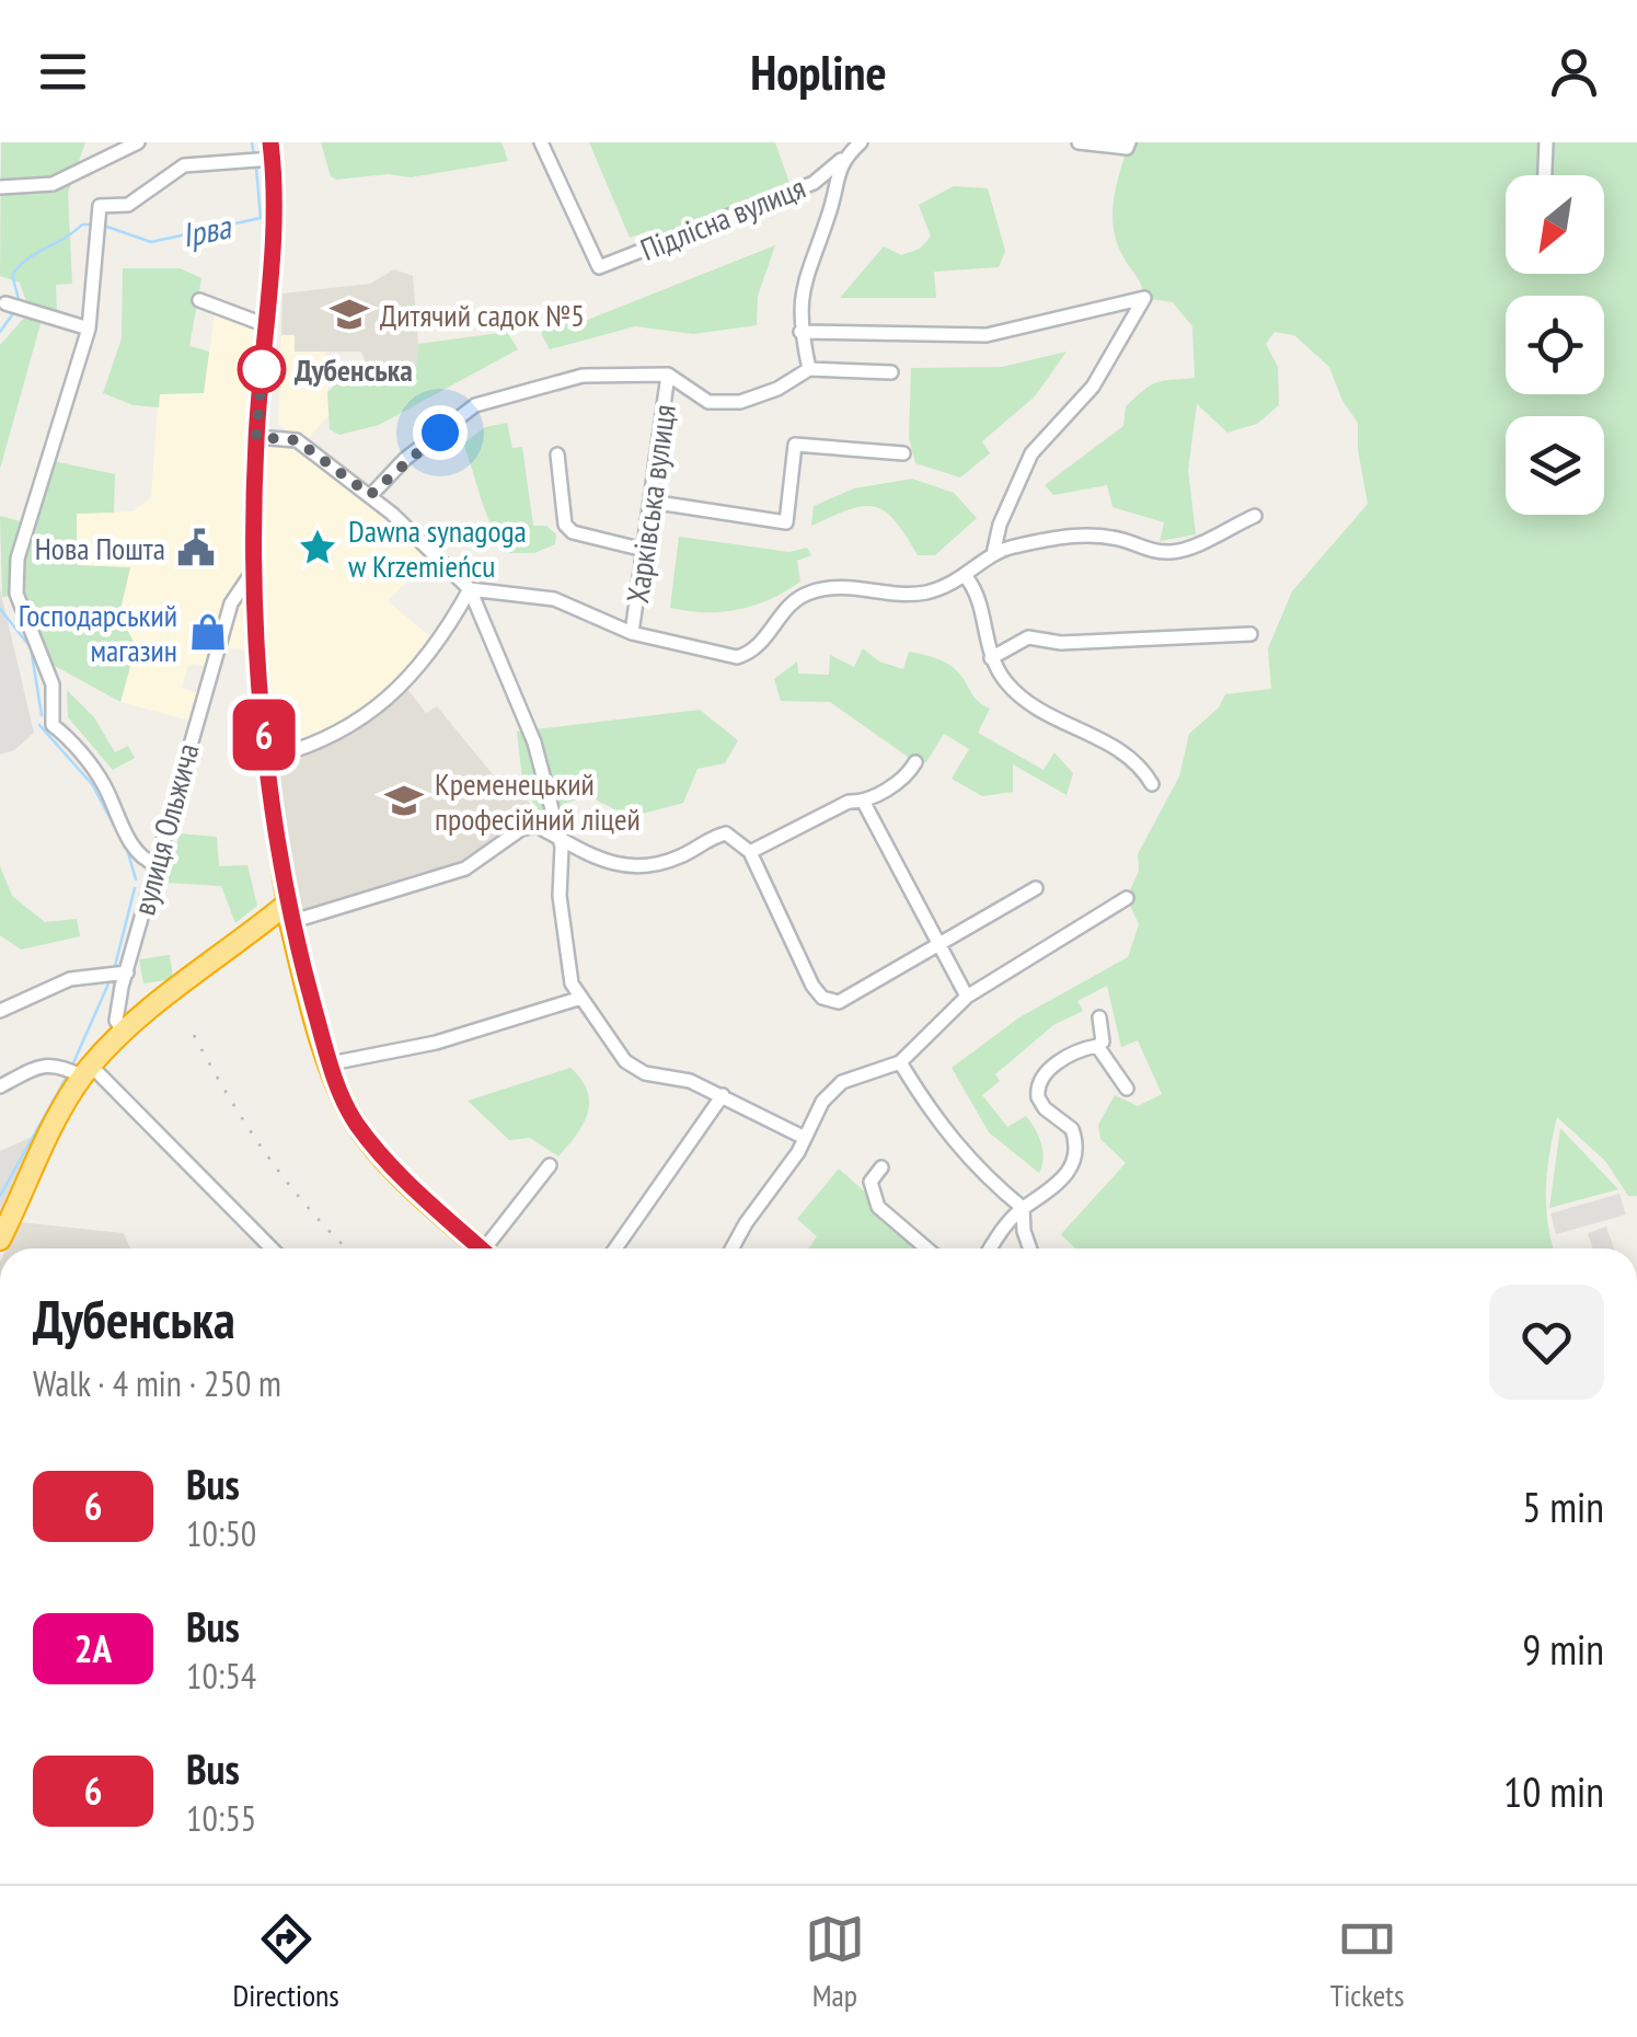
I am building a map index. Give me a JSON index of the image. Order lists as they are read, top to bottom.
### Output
{
  "streets": {
    "street": ["Підлісна вулиця", "Харківська вулиця", "вулиця Ольжича"]
  },
  "water": ["Ірва"],
  "places": {
    "school or university": ["Дитячий садок №5", "Кременецький професійний ліцей"],
    "other": ["Дубенська"],
    "public building": ["Нова Пошта"],
    "place": ["Dawna synagoga w Krzemieńcu"],
    "shop": ["Господарський магазин"]
  },
  "lines": ["bus line 6"],
  "north": "bottom left",
  "page": {
    "header": "Hopline",
    "on_map": "6",
    "heading": ["Дубенська", "Walk · 4 min · 250 m"],
    "list": [
      {
        "mark": "6",
        "name": "Bus",
        "note": "10:50",
        "value": "5 min"
      },
      {
        "mark": "2A",
        "name": "Bus",
        "note": "10:54",
        "value": "9 min"
      },
      {
        "mark": "6",
        "name": "Bus",
        "note": "10:55",
        "value": "10 min"
      }
    ],
    "tabs": ["Directions", "Map", "Tickets"]
  }
}
